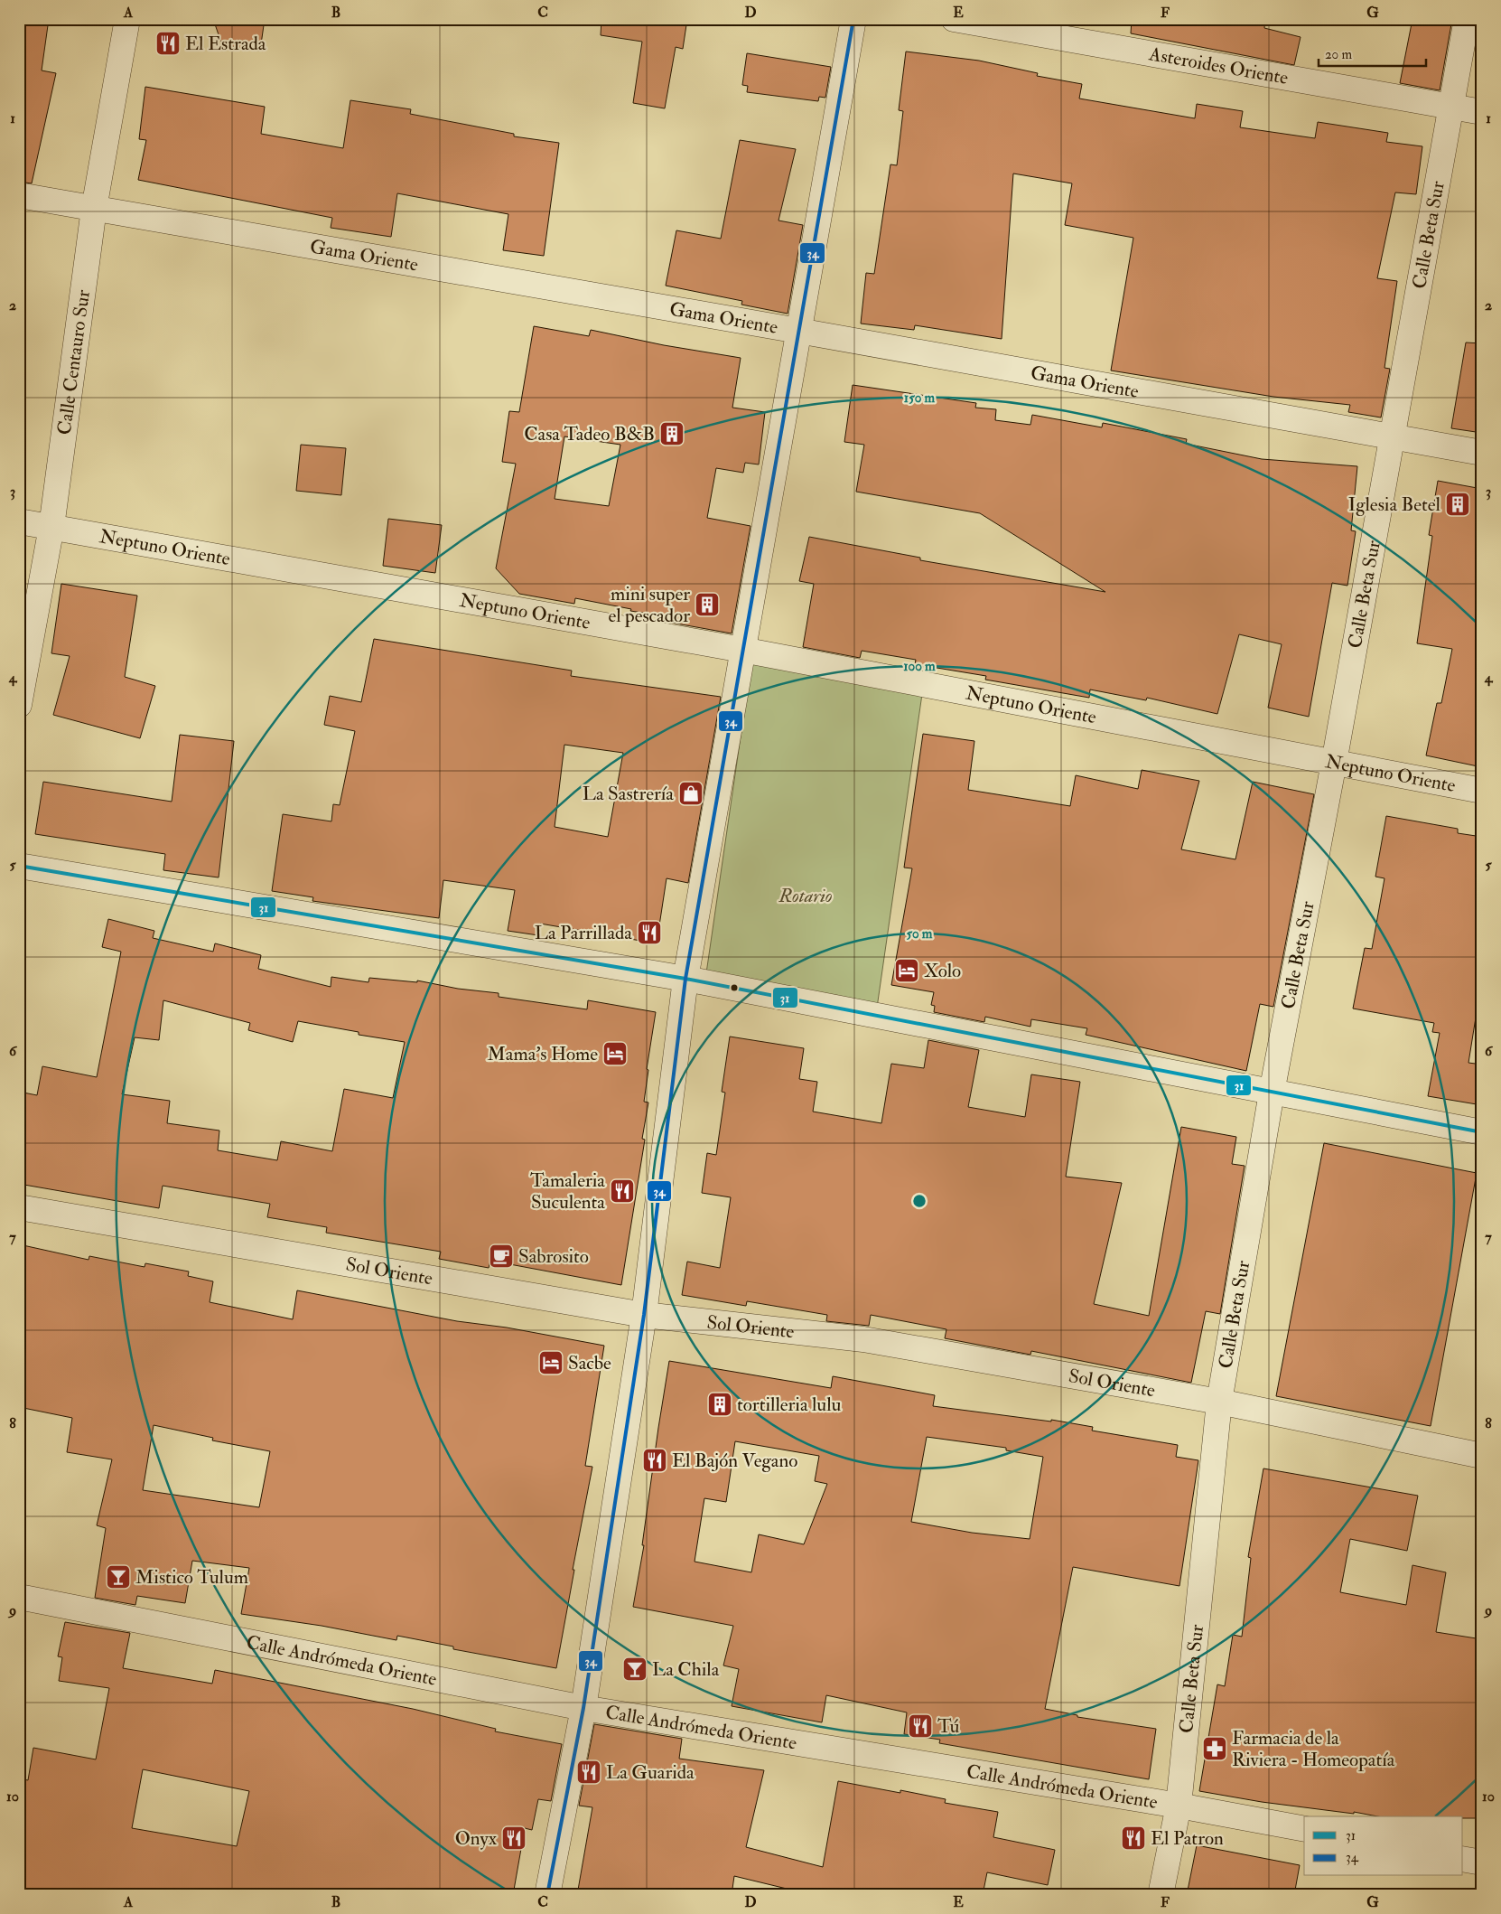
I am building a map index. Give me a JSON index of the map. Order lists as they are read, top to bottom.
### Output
{
  "streets": {
    "street": [
      "Asteroides Oriente",
      "Calle Beta Sur",
      "Gama Oriente",
      "Calle Centauro Sur",
      "Neptuno Oriente",
      "Sol Oriente",
      "Calle Andrómeda Oriente"
    ]
  },
  "crossings": [
    ["Asteroides Oriente", "Calle Beta Sur"],
    ["Calle Beta Sur", "Gama Oriente"],
    ["Calle Beta Sur", "Neptuno Oriente"],
    ["Calle Beta Sur", "Sol Oriente"],
    ["Calle Beta Sur", "Calle Andrómeda Oriente"],
    ["Gama Oriente", "Calle Centauro Sur"],
    ["Calle Centauro Sur", "Neptuno Oriente"]
  ],
  "parks": ["Rotario"],
  "places": {
    "restaurant": [
      "El Estrada",
      "La Parrillada",
      "Tamaleria Suculenta",
      "El Bajón Vegano",
      "Tú",
      "La Guarida",
      "Onyx",
      "El Patron"
    ],
    "building": [
      "Casa Tadeo B&B",
      "Iglesia Betel",
      "mini super el pescador",
      "tortilleria lulu"
    ],
    "shop": ["La Sastrería"],
    "hotel": ["Xolo", "Mama's Home", "Sacbe"],
    "cafe": ["Sabrosito"],
    "bar": ["Mistico Tulum", "La Chila"],
    "pharmacy": ["Farmacia de la Riviera - Homeopatía"]
  },
  "lines": ["transit line 34", "transit line 31"],
  "legend": ["31", "34"],
  "scale_bar": "20 m",
  "grid": {
    "columns": [
      "A",
      "B",
      "C",
      "D",
      "E",
      "F",
      "G"
    ],
    "rows": [
      "1",
      "2",
      "3",
      "4",
      "5",
      "6",
      "7",
      "8",
      "9",
      "10"
    ]
  },
  "rings": ["150 m", "100 m", "50 m"]
}
